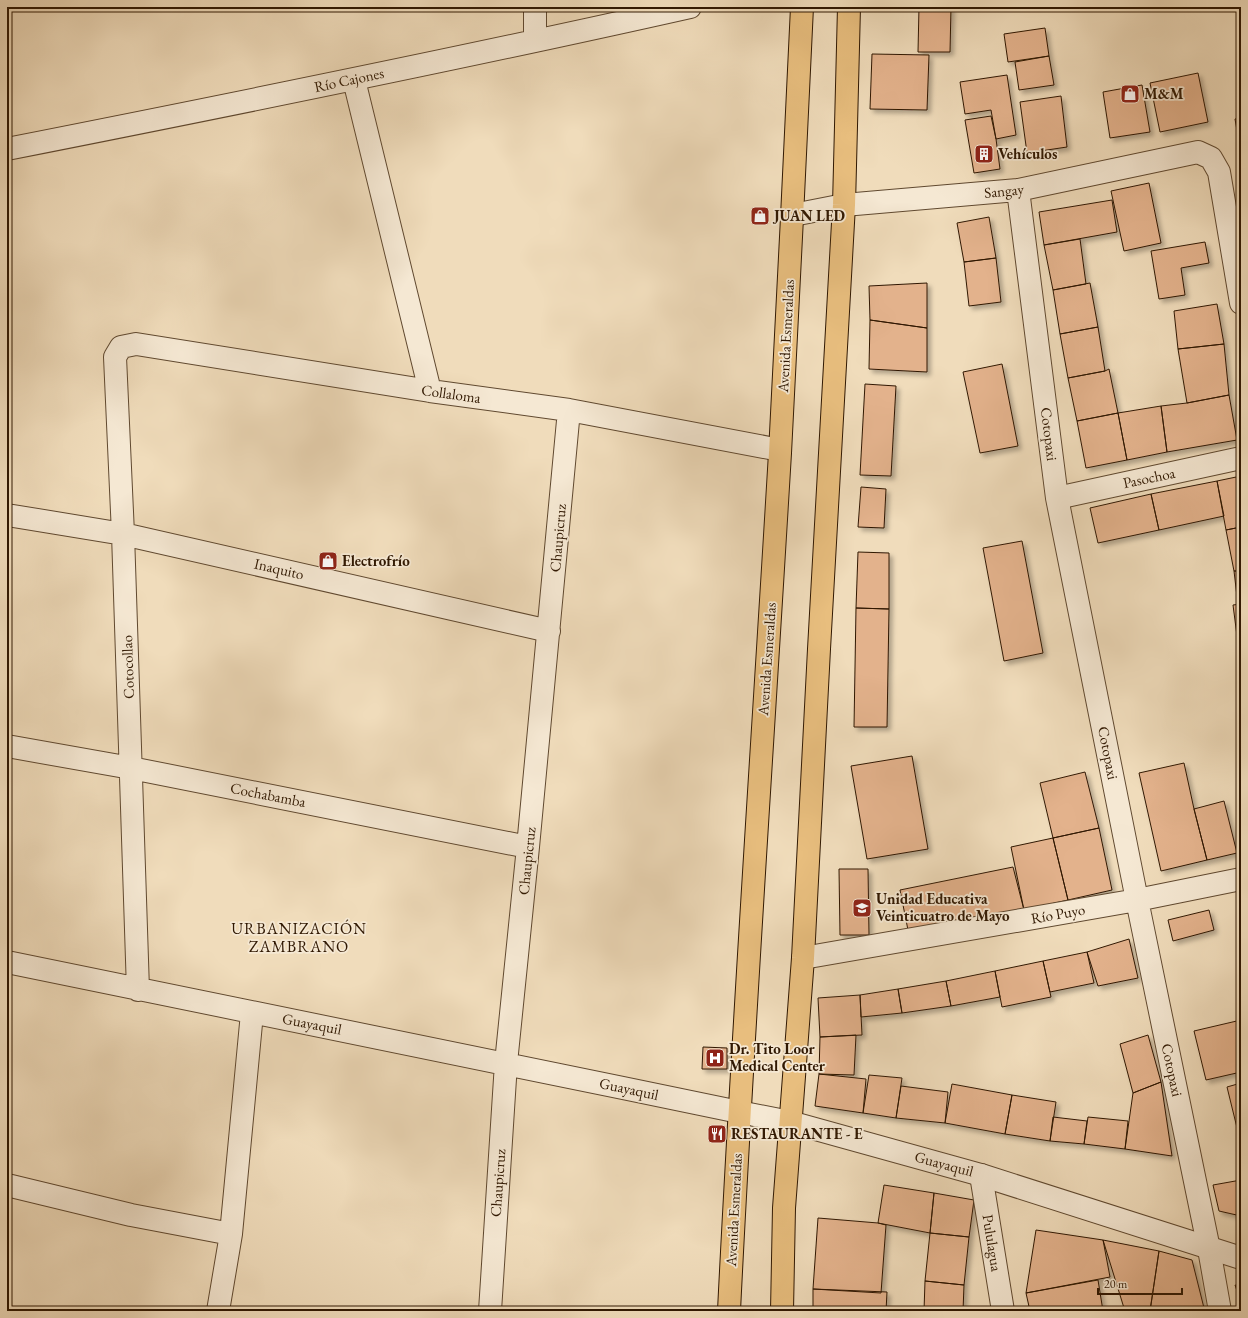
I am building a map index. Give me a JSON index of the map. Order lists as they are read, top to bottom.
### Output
{
  "streets": {
    "main road": ["Avenida Esmeraldas"],
    "street": [
      "Río Cajones",
      "Sangay",
      "Collaloma",
      "Cotopaxi",
      "Pasochoa",
      "Chaupicruz",
      "Inaquito",
      "Cotocollao",
      "Cochabamba",
      "Río Puyo",
      "Guayaquil",
      "Pululagua"
    ]
  },
  "crossings": [
    ["Sangay", "Avenida Esmeraldas"],
    ["Sangay", "Cotopaxi"],
    ["Avenida Esmeraldas", "Collaloma"],
    ["Avenida Esmeraldas", "Guayaquil"],
    ["Collaloma", "Chaupicruz"],
    ["Collaloma", "Cotocollao"],
    ["Cotopaxi", "Pasochoa"],
    ["Cotopaxi", "Río Puyo"],
    ["Cotopaxi", "Guayaquil"],
    ["Chaupicruz", "Inaquito"],
    ["Chaupicruz", "Cochabamba"],
    ["Chaupicruz", "Guayaquil"],
    ["Inaquito", "Cotocollao"],
    ["Cotocollao", "Cochabamba"],
    ["Cotocollao", "Guayaquil"],
    ["Guayaquil", "Pululagua"]
  ],
  "districts": ["URBANIZACIÓN ZAMBRANO"],
  "places": {
    "shop": ["M&M", "JUAN LED", "Electrofrío"],
    "building": ["Vehículos"],
    "school or university": ["Unidad Educativa Veinticuatro de Mayo"],
    "hospital": ["Dr. Tito Loor Medical Center"],
    "restaurant": ["RESTAURANTE - E"]
  },
  "scale_bar": "20 m"
}
